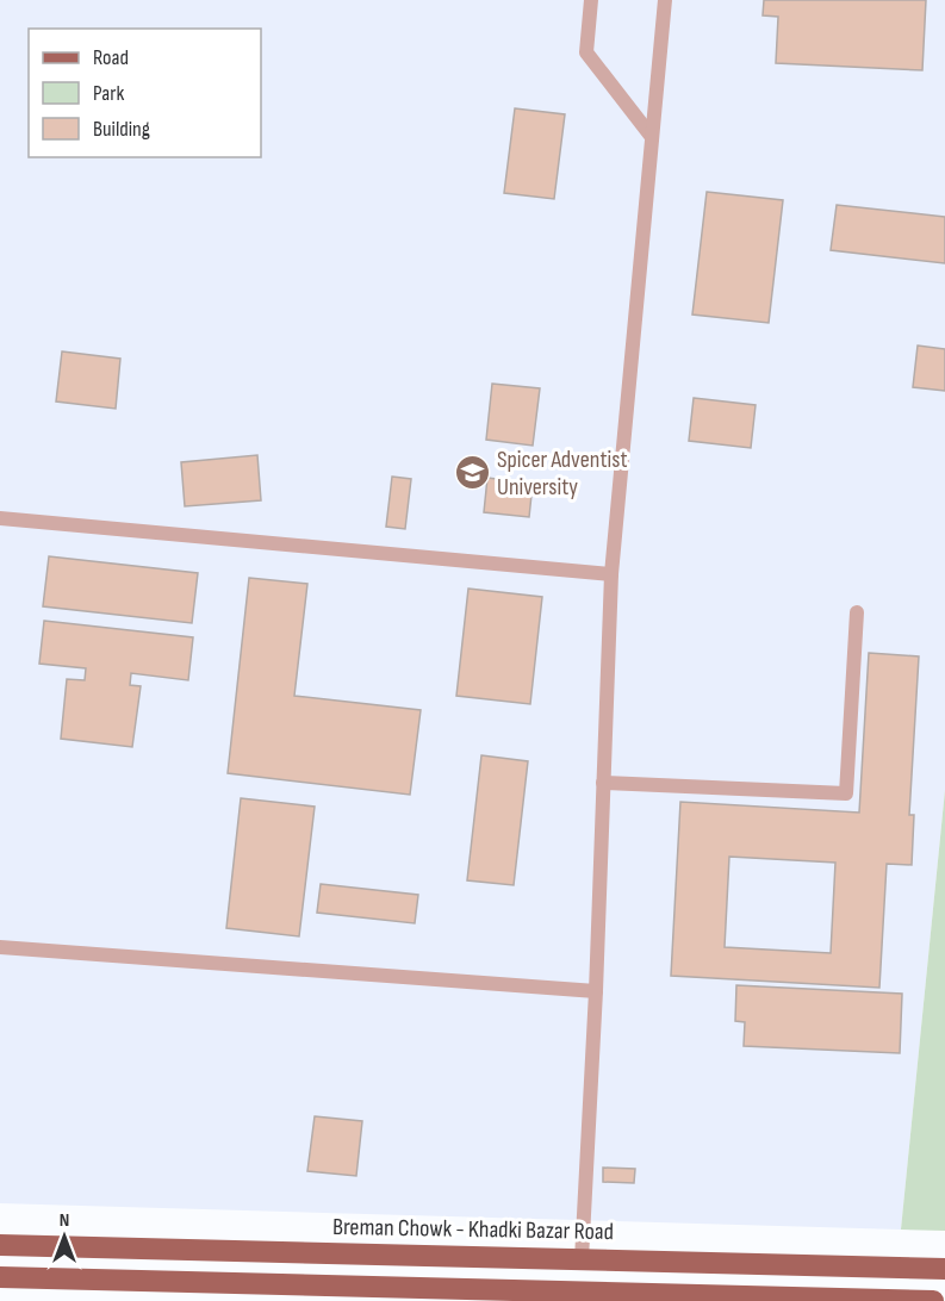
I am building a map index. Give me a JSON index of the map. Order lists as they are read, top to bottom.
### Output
{
  "streets": {
    "main road": ["Breman Chowk - Khadki Bazar Road"]
  },
  "places": {
    "school or university": ["Spicer Adventist University"]
  },
  "legend": ["Road", "Park", "Building"],
  "north": "top"
}
